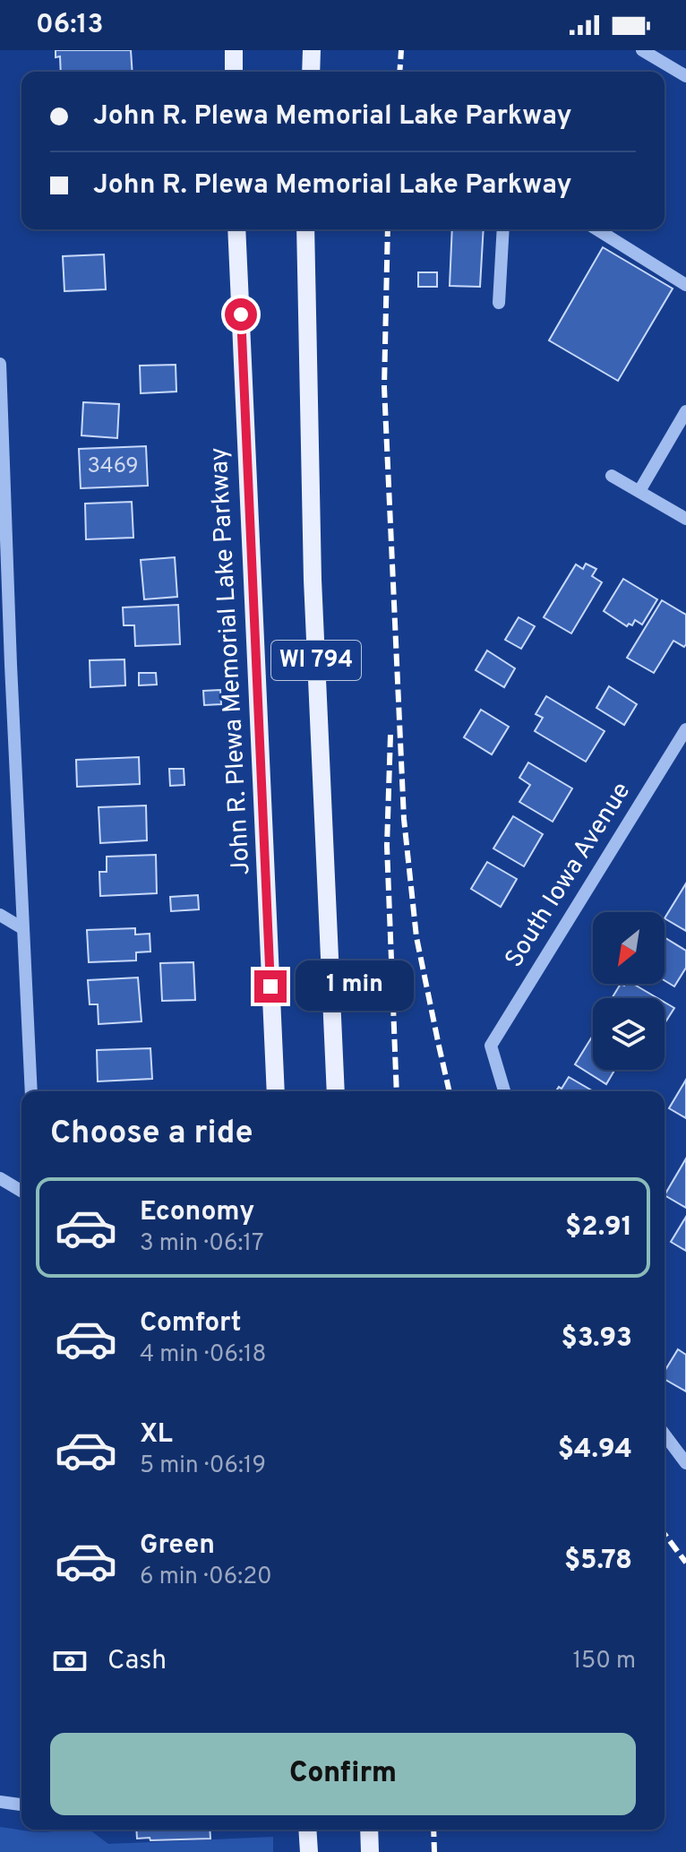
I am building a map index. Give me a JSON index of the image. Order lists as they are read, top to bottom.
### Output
{
  "streets": {
    "main road": ["WI 794", "John R. Plewa Memorial Lake Parkway"],
    "street": ["South Iowa Avenue"]
  },
  "house_numbers": ["3469"],
  "north": "bottom left",
  "page": {
    "status": "06:13",
    "banner": ["John R. Plewa Memorial Lake Parkway", "John R. Plewa Memorial Lake Parkway"],
    "bubble": "1 min",
    "heading": "Choose a ride",
    "list": [
      {
        "name": "Economy",
        "note": "3 min · 06:17",
        "value": "$2.91"
      },
      {
        "name": "Comfort",
        "note": "4 min · 06:18",
        "value": "$3.93"
      },
      {
        "name": "XL",
        "note": "5 min · 06:19",
        "value": "$4.94"
      },
      {
        "name": "Green",
        "note": "6 min · 06:20",
        "value": "$5.78"
      }
    ],
    "pay": ["Cash", "150 m"],
    "buttons": "Confirm"
  }
}
